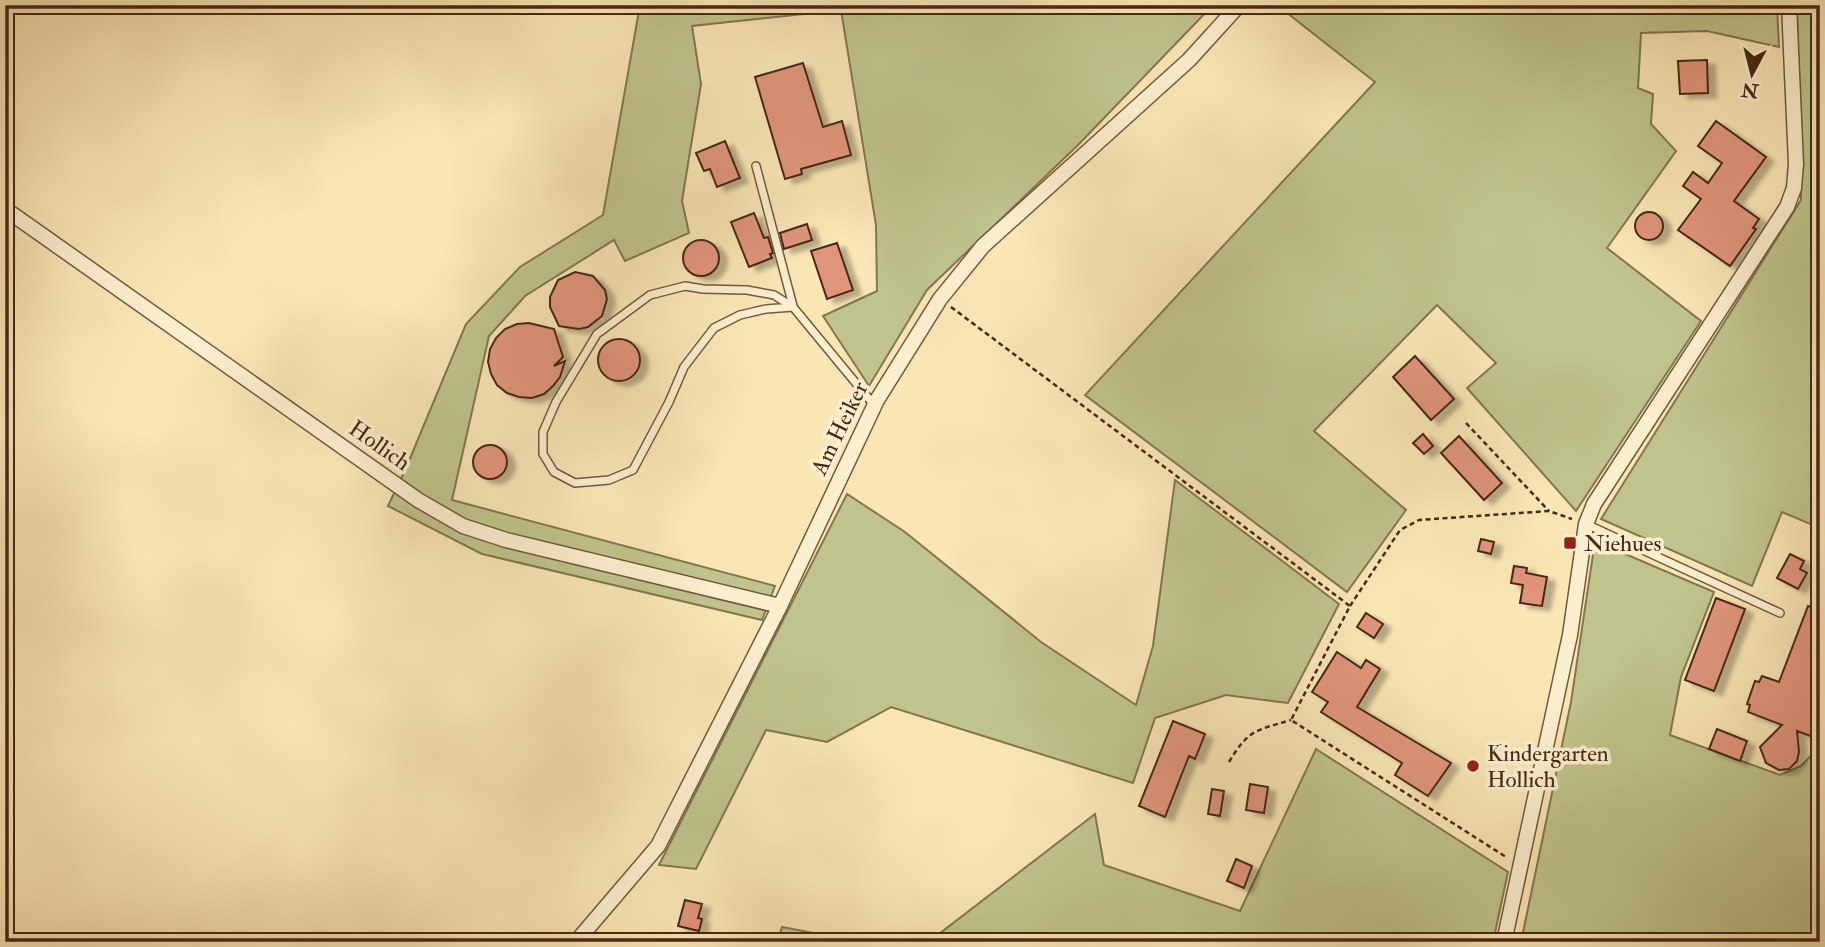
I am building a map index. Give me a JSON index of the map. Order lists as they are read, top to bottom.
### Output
{
  "streets": {
    "street": ["Am Heiker", "Hollich"]
  },
  "crossings": [
    ["Am Heiker", "Hollich"]
  ],
  "places": {
    "transit": ["Niehues"],
    "other": ["Kindergarten Hollich"]
  },
  "north": "bottom"
}
